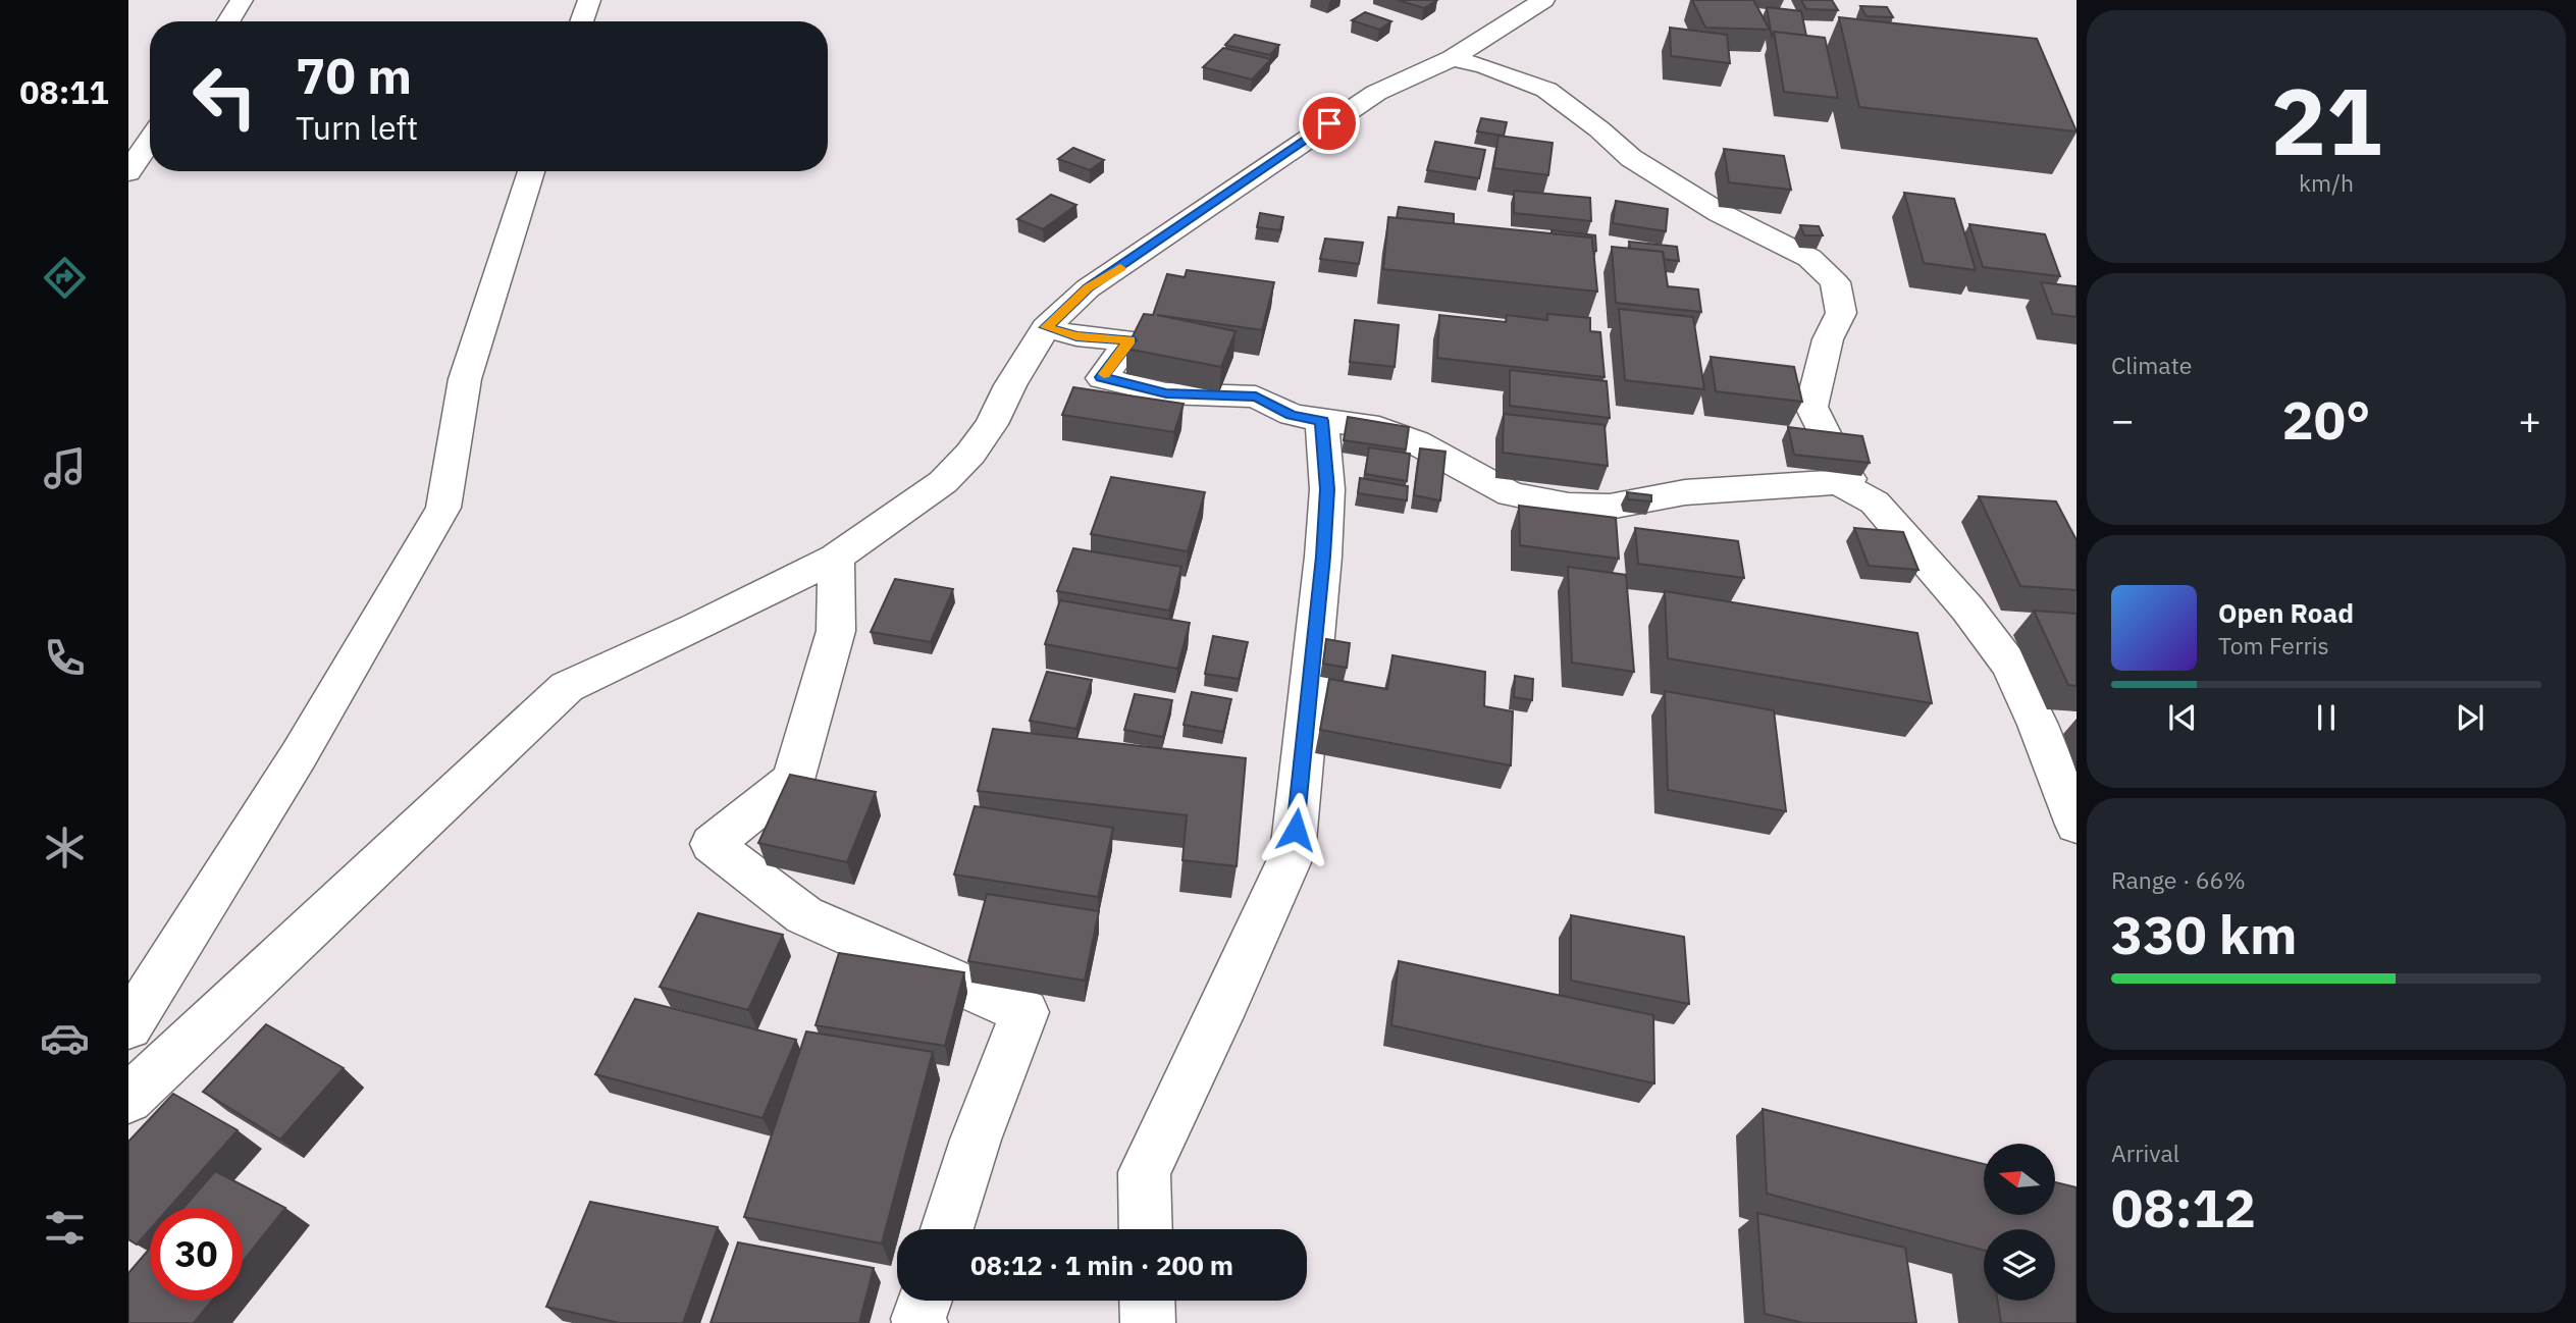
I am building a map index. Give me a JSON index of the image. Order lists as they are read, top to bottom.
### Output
{
  "north": "left",
  "page": {
    "tabs": "08:11",
    "tile": [
      ["21", "km/h"],
      "Climate",
      ["Range · 66%", "330 km"],
      ["Arrival", "08:12"]
    ],
    "turn": ["70 m", "Turn left"],
    "heat": ["−", "20°", "+"],
    "song": ["Open Road", "Tom Ferris"],
    "limit": "30",
    "trip": "08:12 · 1 min · 200 m"
  }
}
